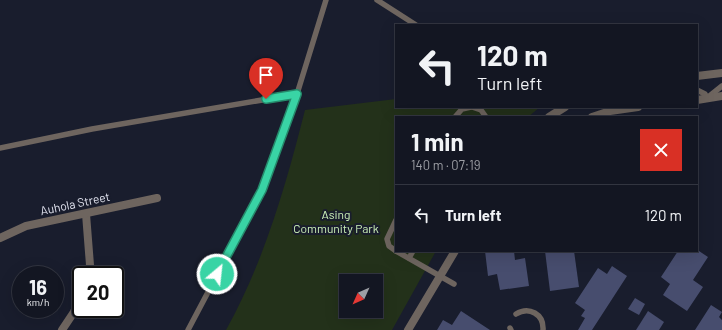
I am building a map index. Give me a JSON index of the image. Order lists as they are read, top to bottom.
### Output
{
  "streets": {
    "street": ["Auhola Street"]
  },
  "parks": ["Asing Community Park"],
  "north": "bottom left",
  "page": {
    "turn": ["120 m", "Turn left"],
    "heading": ["1 min", "140 m · 07:19"],
    "list": [
      {
        "name": "Turn left",
        "value": "120 m"
      }
    ],
    "speed": "16 km/h",
    "limit": "20"
  }
}
